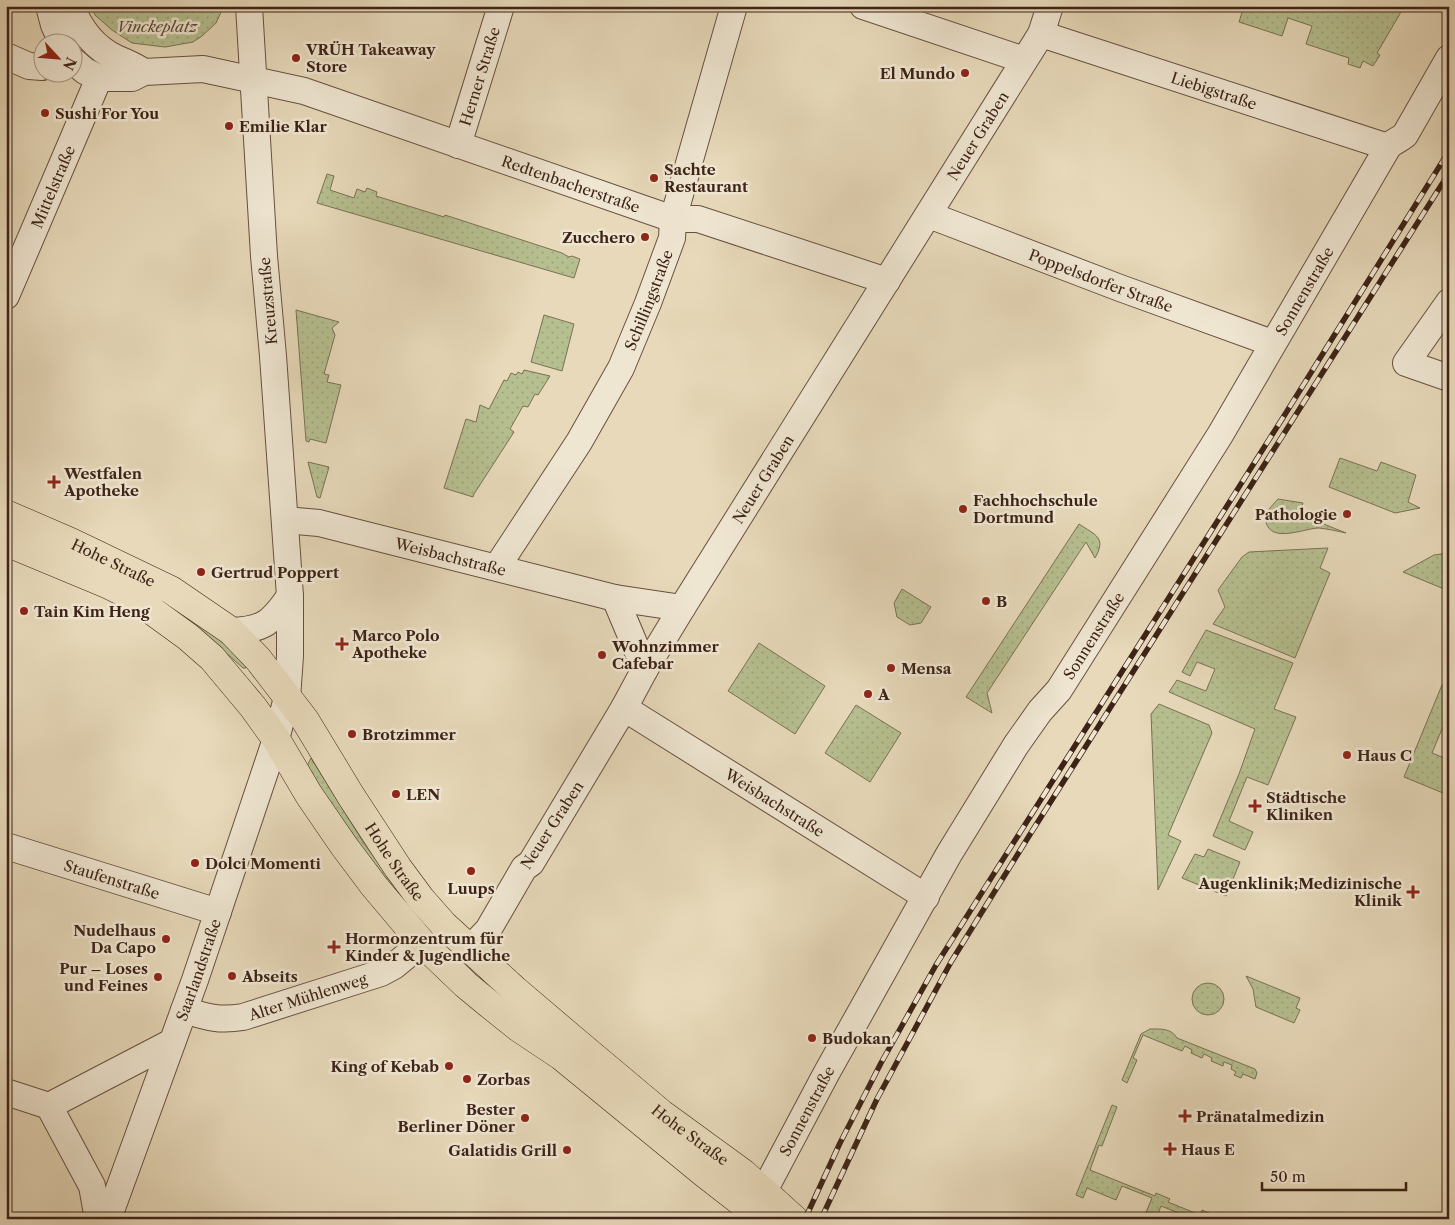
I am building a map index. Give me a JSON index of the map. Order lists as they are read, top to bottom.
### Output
{
  "streets": {
    "main road": ["Hohe Straße"],
    "street": [
      "Herner Straße",
      "Liebigstraße",
      "Neuer Graben",
      "Redtenbacherstraße",
      "Mittelstraße",
      "Poppelsdorfer Straße",
      "Sonnenstraße",
      "Schillingstraße",
      "Kreuzstraße",
      "Weisbachstraße",
      "Staufenstraße",
      "Saarlandstraße",
      "Alter Mühlenweg"
    ]
  },
  "crossings": [
    ["Herner Straße", "Redtenbacherstraße"],
    ["Liebigstraße", "Neuer Graben"],
    ["Liebigstraße", "Sonnenstraße"],
    ["Neuer Graben", "Redtenbacherstraße"],
    ["Neuer Graben", "Poppelsdorfer Straße"],
    ["Neuer Graben", "Weisbachstraße"],
    ["Neuer Graben", "Hohe Straße"],
    ["Redtenbacherstraße", "Schillingstraße"],
    ["Redtenbacherstraße", "Kreuzstraße"],
    ["Poppelsdorfer Straße", "Sonnenstraße"],
    ["Sonnenstraße", "Weisbachstraße"],
    ["Sonnenstraße", "Hohe Straße"],
    ["Schillingstraße", "Weisbachstraße"],
    ["Kreuzstraße", "Weisbachstraße"],
    ["Kreuzstraße", "Hohe Straße"],
    ["Kreuzstraße", "Saarlandstraße"],
    ["Hohe Straße", "Saarlandstraße"],
    ["Hohe Straße", "Alter Mühlenweg"],
    ["Staufenstraße", "Saarlandstraße"],
    ["Saarlandstraße", "Alter Mühlenweg"]
  ],
  "parks": ["Vinckeplatz"],
  "places": {
    "other": [
      "VRÜH Takeaway Store",
      "El Mundo",
      "Sushi For You",
      "Emilie Klar",
      "Sachte Restaurant",
      "Zucchero",
      "Fachhochschule Dortmund",
      "Pathologie",
      "Gertrud Poppert",
      "B",
      "Tain Kim Heng",
      "Wohnzimmer Cafebar",
      "Mensa",
      "A",
      "Brotzimmer",
      "Haus C",
      "LEN",
      "Dolci Momenti",
      "Luups",
      "Nudelhaus Da Capo",
      "Abseits",
      "Pur – Loses und Feines",
      "Budokan",
      "King of Kebab",
      "Zorbas",
      "Bester Berliner Döner",
      "Galatidis Grill"
    ],
    "health": [
      "Westfalen Apotheke",
      "Marco Polo Apotheke",
      "Städtische Kliniken",
      "Augenklinik;Medizinische Klinik",
      "Hormonzentrum für Kinder & Jugendliche",
      "Pränatalmedizin",
      "Haus E"
    ]
  },
  "scale_bar": "50 m",
  "north": "bottom right"
}
